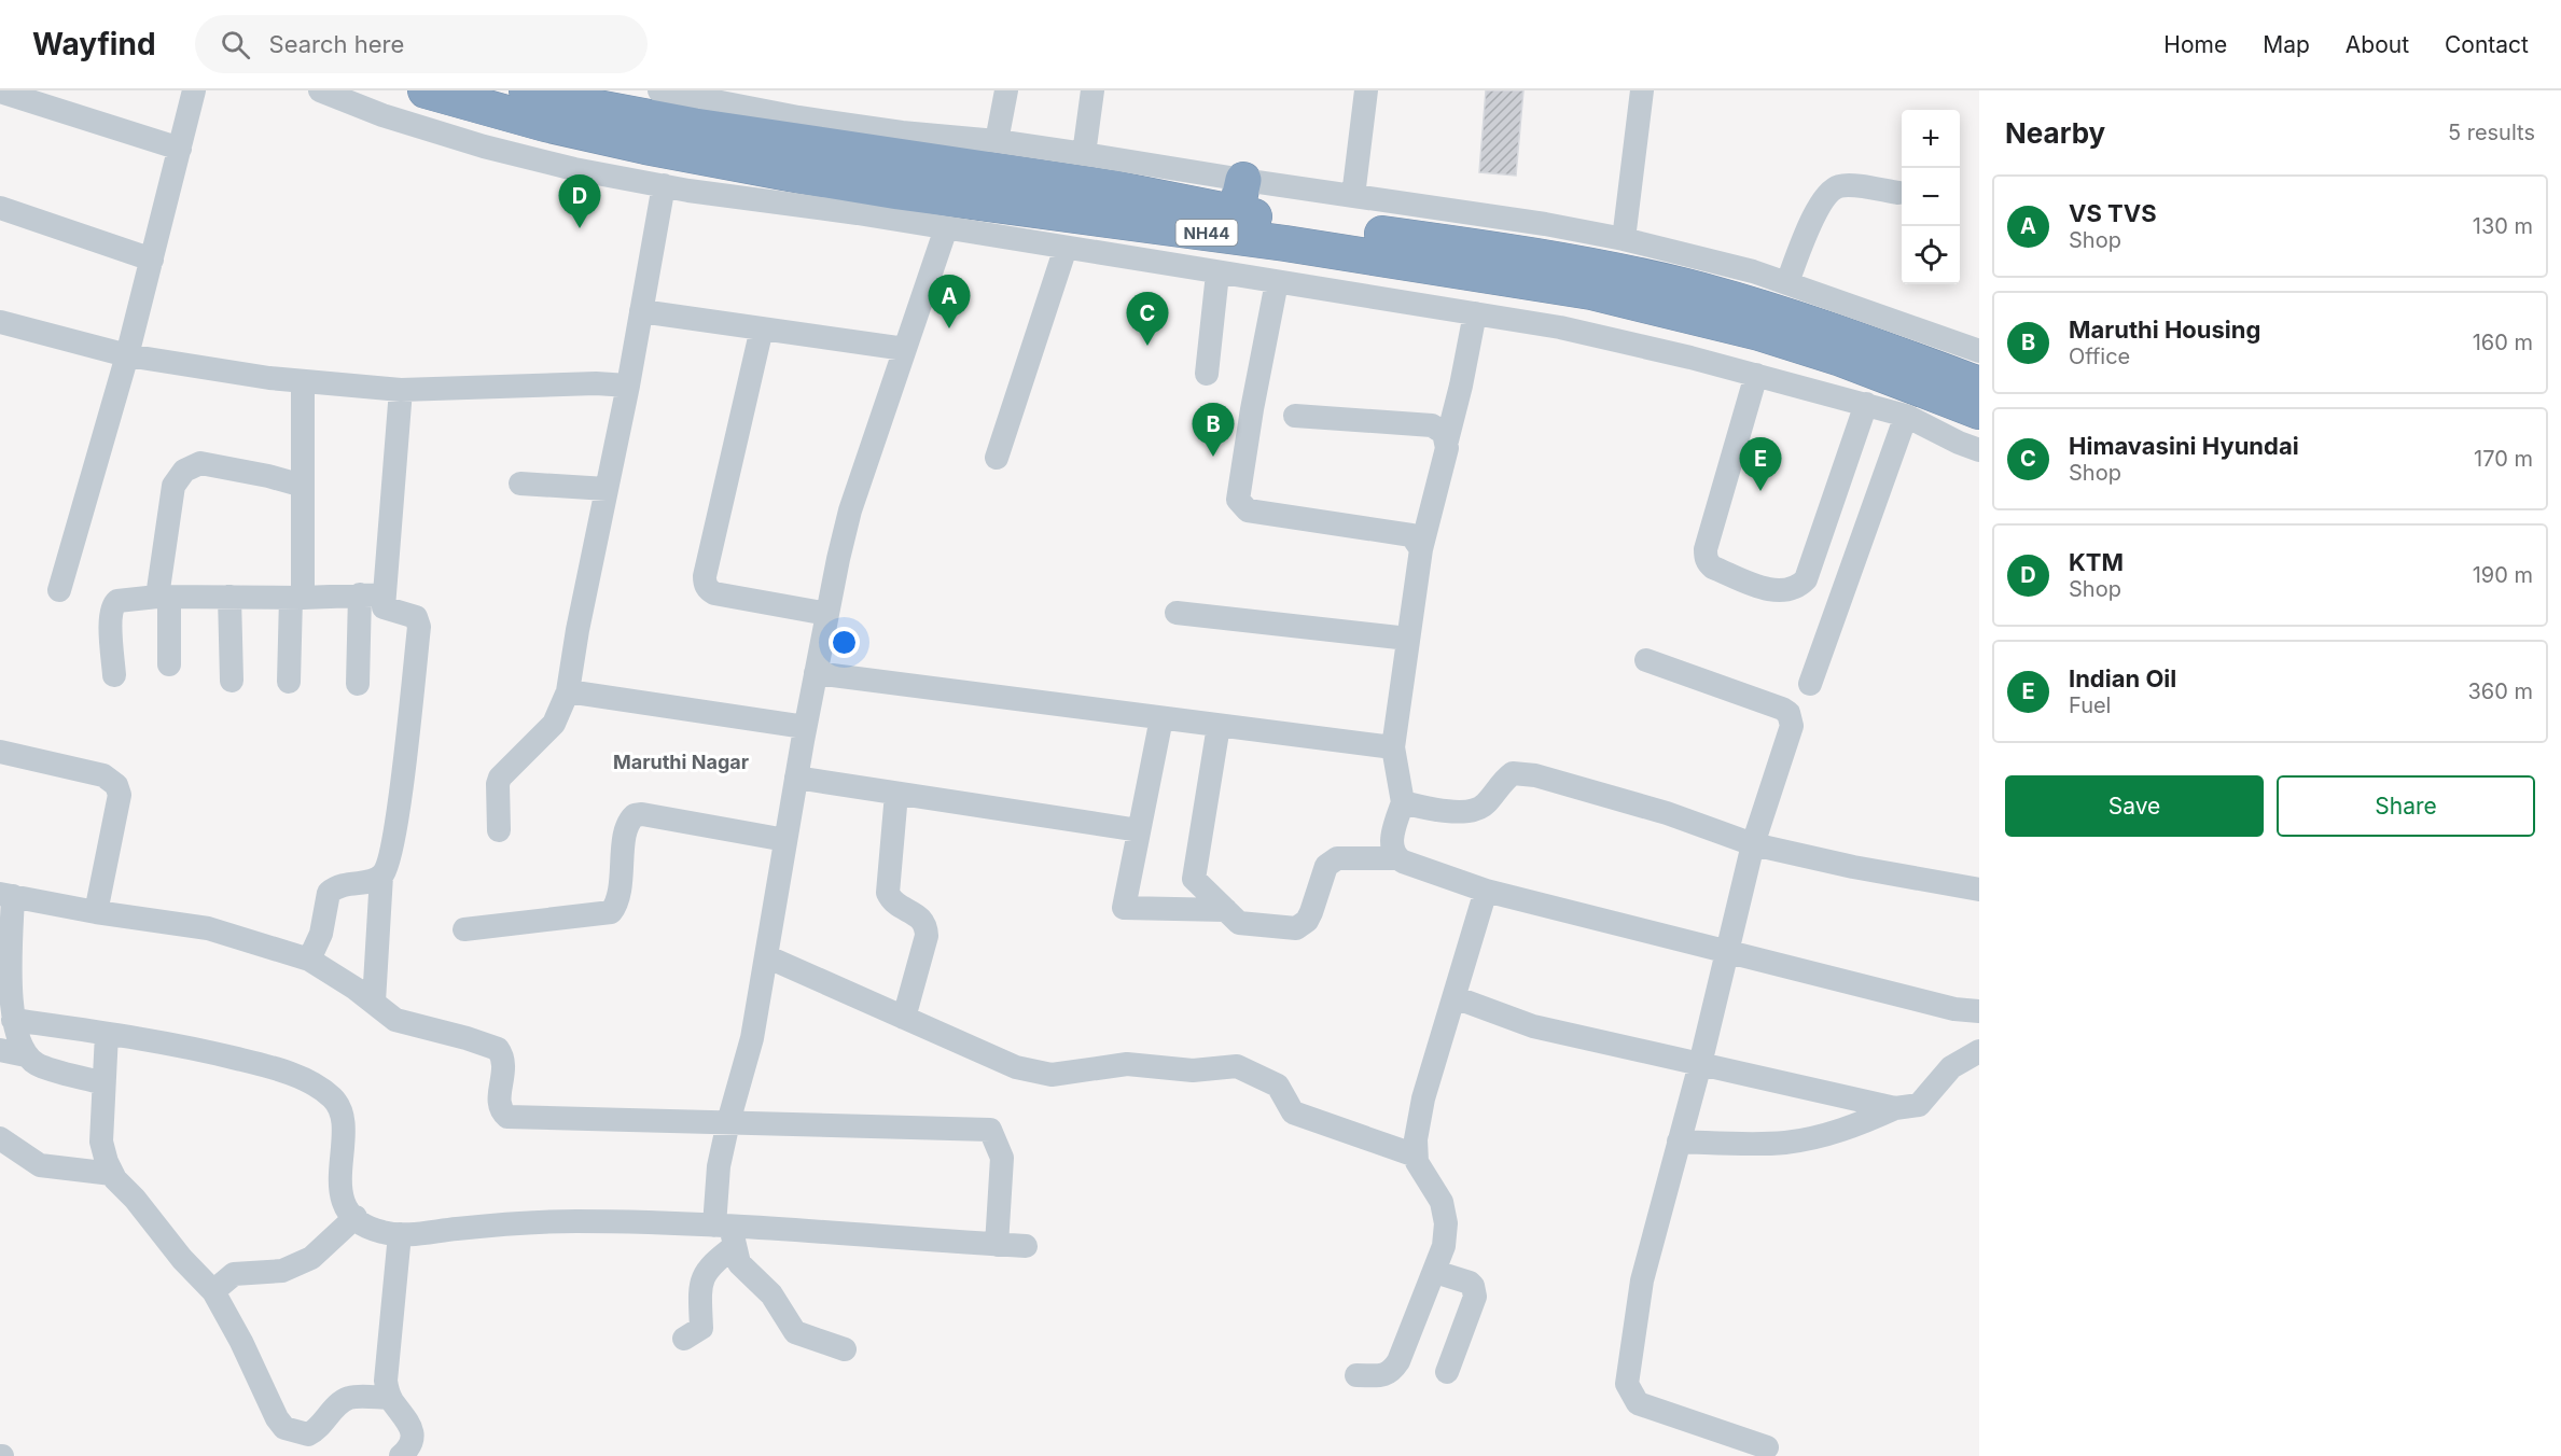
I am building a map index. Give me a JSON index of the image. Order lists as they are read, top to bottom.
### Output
{
  "streets": {
    "highway": ["NH44"]
  },
  "districts": ["Maruthi Nagar"],
  "page": {
    "header": "Wayfind",
    "search": "Search here",
    "nav": [
      "Home",
      "Map",
      "About",
      "Contact"
    ],
    "heading": ["Nearby", "5 results"],
    "map_buttons": ["+", "−"],
    "pins": [
      "D",
      "A",
      "C",
      "B",
      "E"
    ],
    "list": [
      {
        "mark": "A",
        "name": "VS TVS",
        "note": "Shop",
        "value": "130 m"
      },
      {
        "mark": "B",
        "name": "Maruthi Housing",
        "note": "Office",
        "value": "160 m"
      },
      {
        "mark": "C",
        "name": "Himavasini Hyundai",
        "note": "Shop",
        "value": "170 m"
      },
      {
        "mark": "D",
        "name": "KTM",
        "note": "Shop",
        "value": "190 m"
      },
      {
        "mark": "E",
        "name": "Indian Oil",
        "note": "Fuel",
        "value": "360 m"
      }
    ],
    "buttons": ["Save", "Share"]
  }
}
